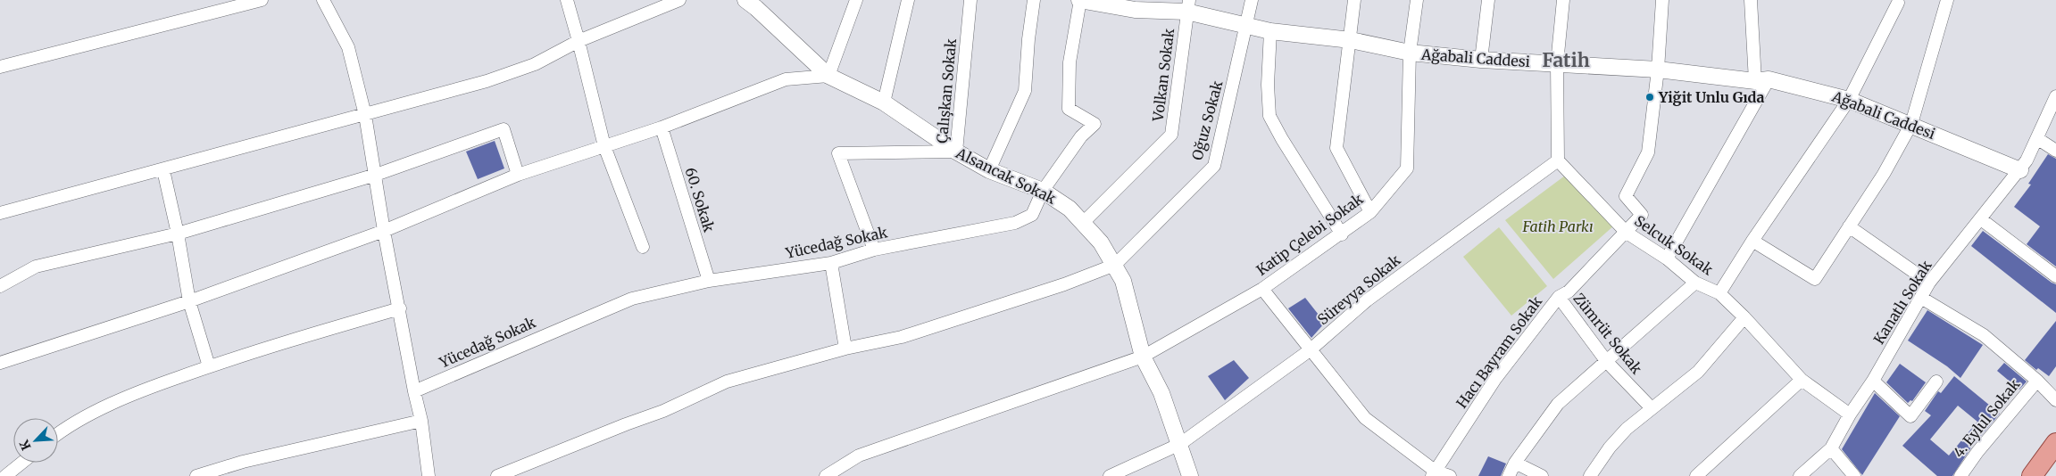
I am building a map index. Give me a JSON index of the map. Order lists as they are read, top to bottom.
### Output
{
  "streets": {
    "street": [
      "Ağabali Caddesi",
      "Volkan Sokak",
      "Çalışkan Sokak",
      "Oğuz Sokak",
      "Alsancak Sokak",
      "60. Sokak",
      "Katip Çelebi Sokak",
      "Yücedağ Sokak",
      "Selcuk Sokak",
      "Süreyya Sokak",
      "Kanatlı Sokak",
      "Zümrüt Sokak",
      "Hacı Bayram Sokak",
      "4. Eylul Sokak"
    ]
  },
  "crossings": [
    ["Ağabali Caddesi", "Volkan Sokak"],
    ["Ağabali Caddesi", "Oğuz Sokak"],
    ["Ağabali Caddesi", "Katip Çelebi Sokak"],
    ["Ağabali Caddesi", "Yücedağ Sokak"],
    ["Ağabali Caddesi", "Kanatlı Sokak"],
    ["Ağabali Caddesi", "Hacı Bayram Sokak"],
    ["Volkan Sokak", "Alsancak Sokak"],
    ["Çalışkan Sokak", "Alsancak Sokak"],
    ["Çalışkan Sokak", "Yücedağ Sokak"],
    ["Oğuz Sokak", "Alsancak Sokak"],
    ["Alsancak Sokak", "Katip Çelebi Sokak"],
    ["Alsancak Sokak", "Yücedağ Sokak"],
    ["Alsancak Sokak", "Süreyya Sokak"],
    ["60. Sokak", "Yücedağ Sokak"],
    ["Selcuk Sokak", "Süreyya Sokak"],
    ["Selcuk Sokak", "Kanatlı Sokak"],
    ["Selcuk Sokak", "Hacı Bayram Sokak"],
    ["Zümrüt Sokak", "Hacı Bayram Sokak"]
  ],
  "districts": ["Fatih"],
  "parks": ["Fatih Parkı"],
  "places": ["Yiğit Unlu Gıda"],
  "north": "bottom left"
}
